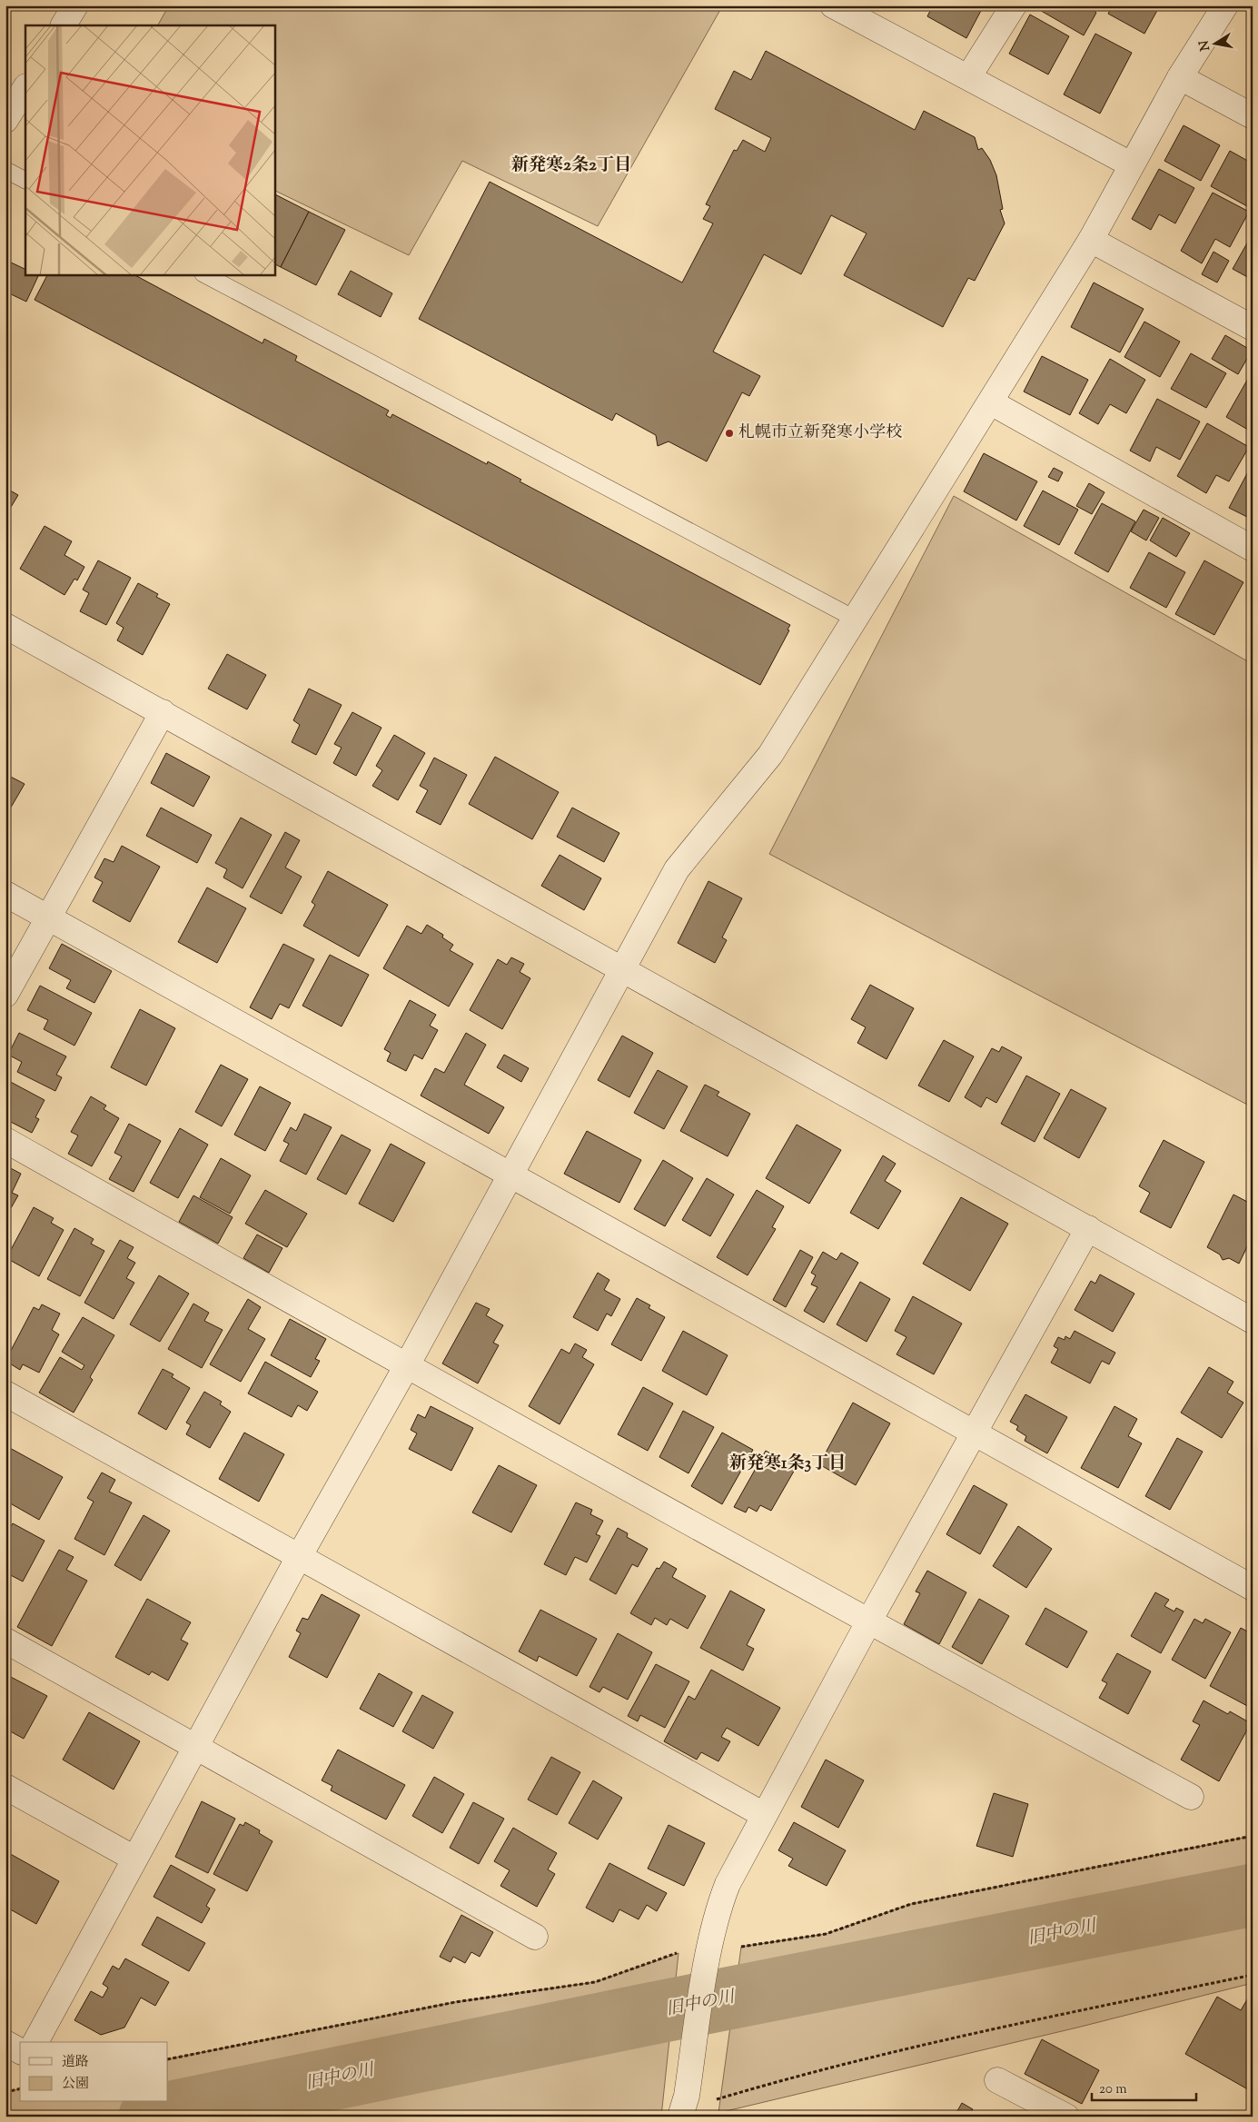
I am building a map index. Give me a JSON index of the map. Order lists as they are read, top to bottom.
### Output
{
  "districts": ["新発寒2条2丁目", "新発寒1条3丁目"],
  "water": ["旧中の川"],
  "places": ["札幌市立新発寒小学校"],
  "legend": ["道路", "公園"],
  "scale_bar": "20 m",
  "north": "left"
}
